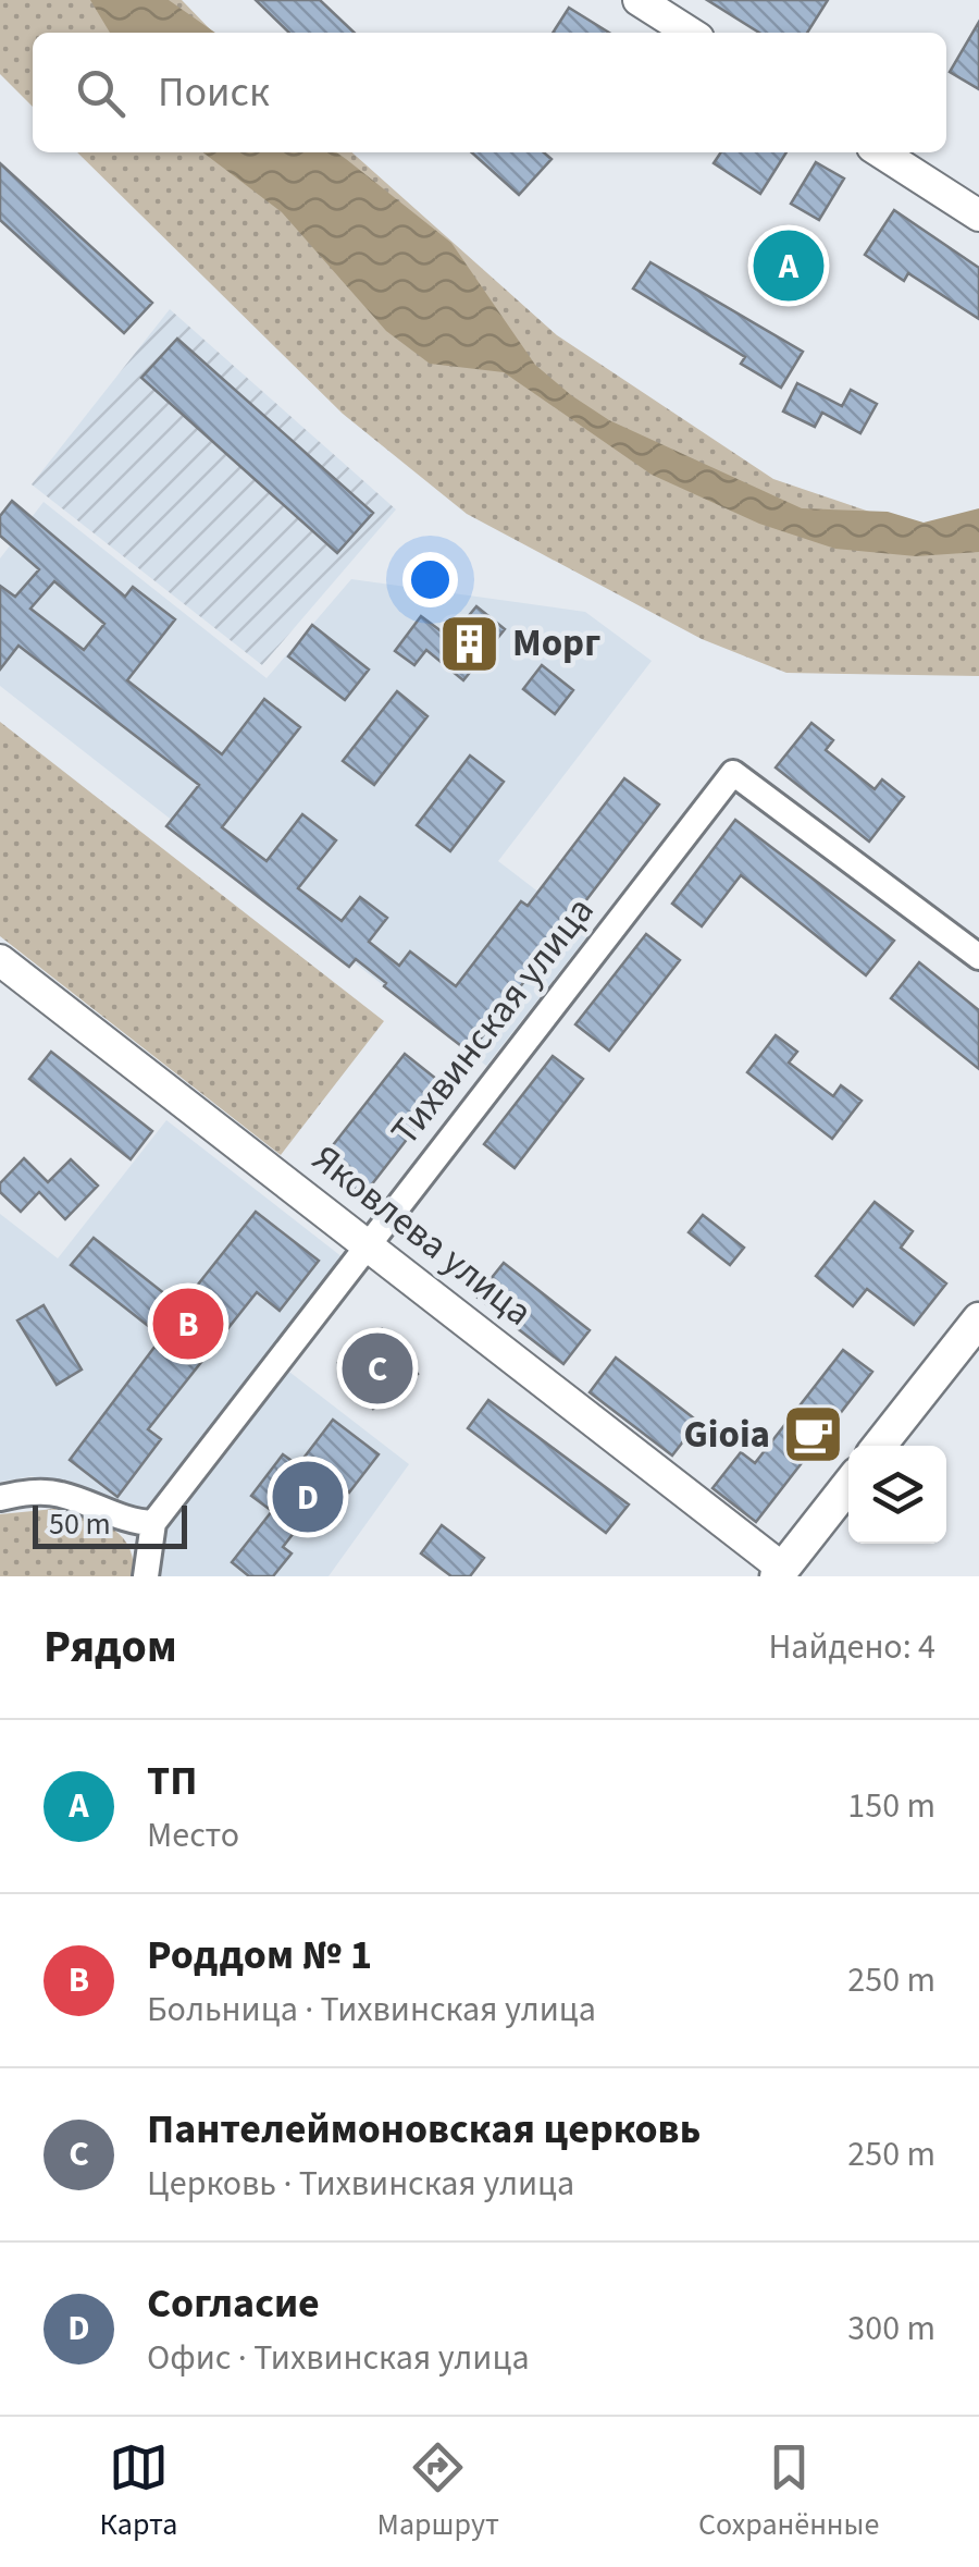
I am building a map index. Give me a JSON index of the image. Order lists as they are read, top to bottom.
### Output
{
  "streets": {
    "street": ["Тихвинская улица", "Яковлева улица"]
  },
  "crossings": [
    ["Тихвинская улица", "Яковлева улица"]
  ],
  "places": {
    "building": ["Морг"],
    "cafe": ["Gioia"]
  },
  "scale_bar": "50 m",
  "page": {
    "search": "Поиск",
    "pins": [
      "A",
      "B",
      "C",
      "D"
    ],
    "scale": "50 m",
    "heading": ["Рядом", "Найдено: 4"],
    "list": [
      {
        "mark": "A",
        "name": "ТП",
        "note": "Место",
        "value": "150 m"
      },
      {
        "mark": "B",
        "name": "Роддом № 1",
        "note": "Больница · Тихвинская улица",
        "value": "250 m"
      },
      {
        "mark": "C",
        "name": "Пантелеймоновская церковь",
        "note": "Церковь · Тихвинская улица",
        "value": "250 m"
      },
      {
        "mark": "D",
        "name": "Согласие",
        "note": "Офис · Тихвинская улица",
        "value": "300 m"
      }
    ],
    "nav": ["Карта", "Маршрут", "Сохранённые"]
  }
}
